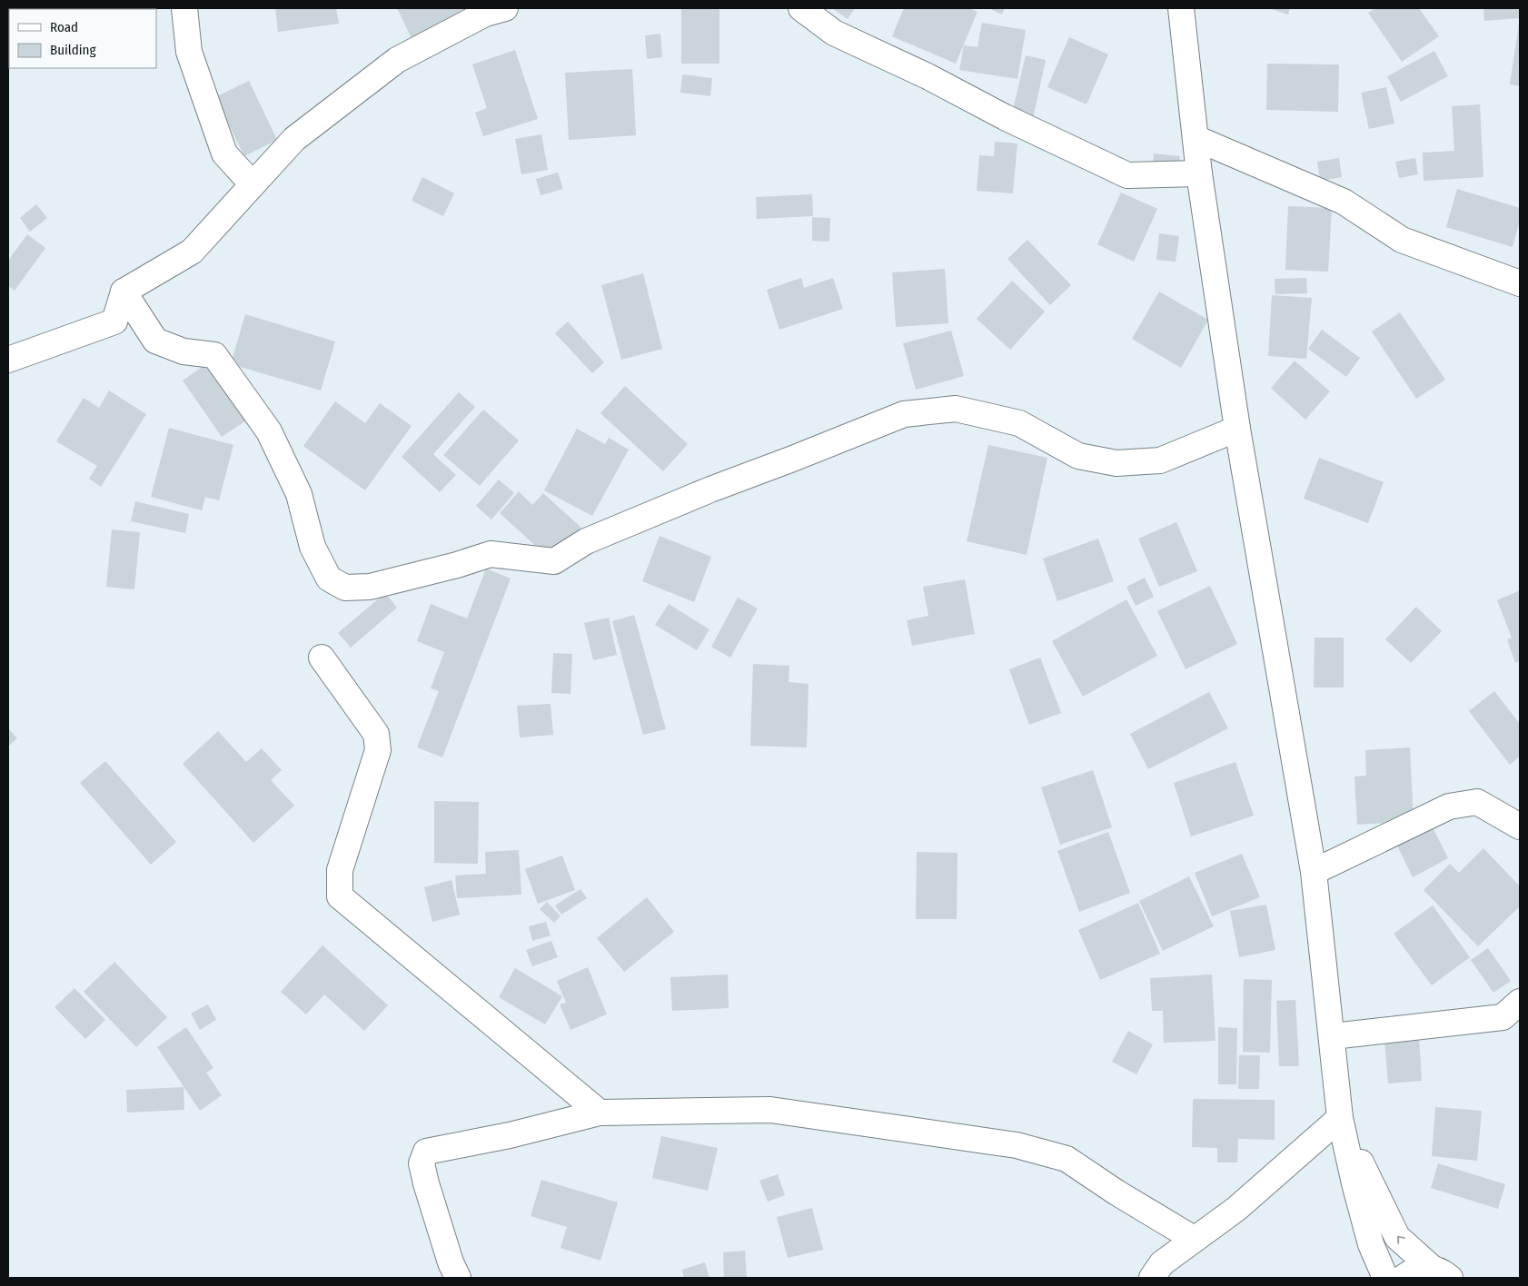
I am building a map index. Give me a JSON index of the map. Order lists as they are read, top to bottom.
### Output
{
  "legend": ["Road", "Building"]
}
